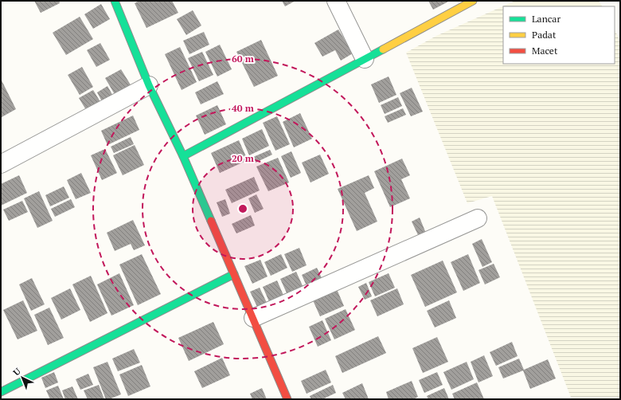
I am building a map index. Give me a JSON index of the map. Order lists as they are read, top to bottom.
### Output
{
  "legend": ["Lancar", "Padat", "Macet"],
  "north": "top left",
  "rings": ["60 m", "40 m", "20 m"]
}
